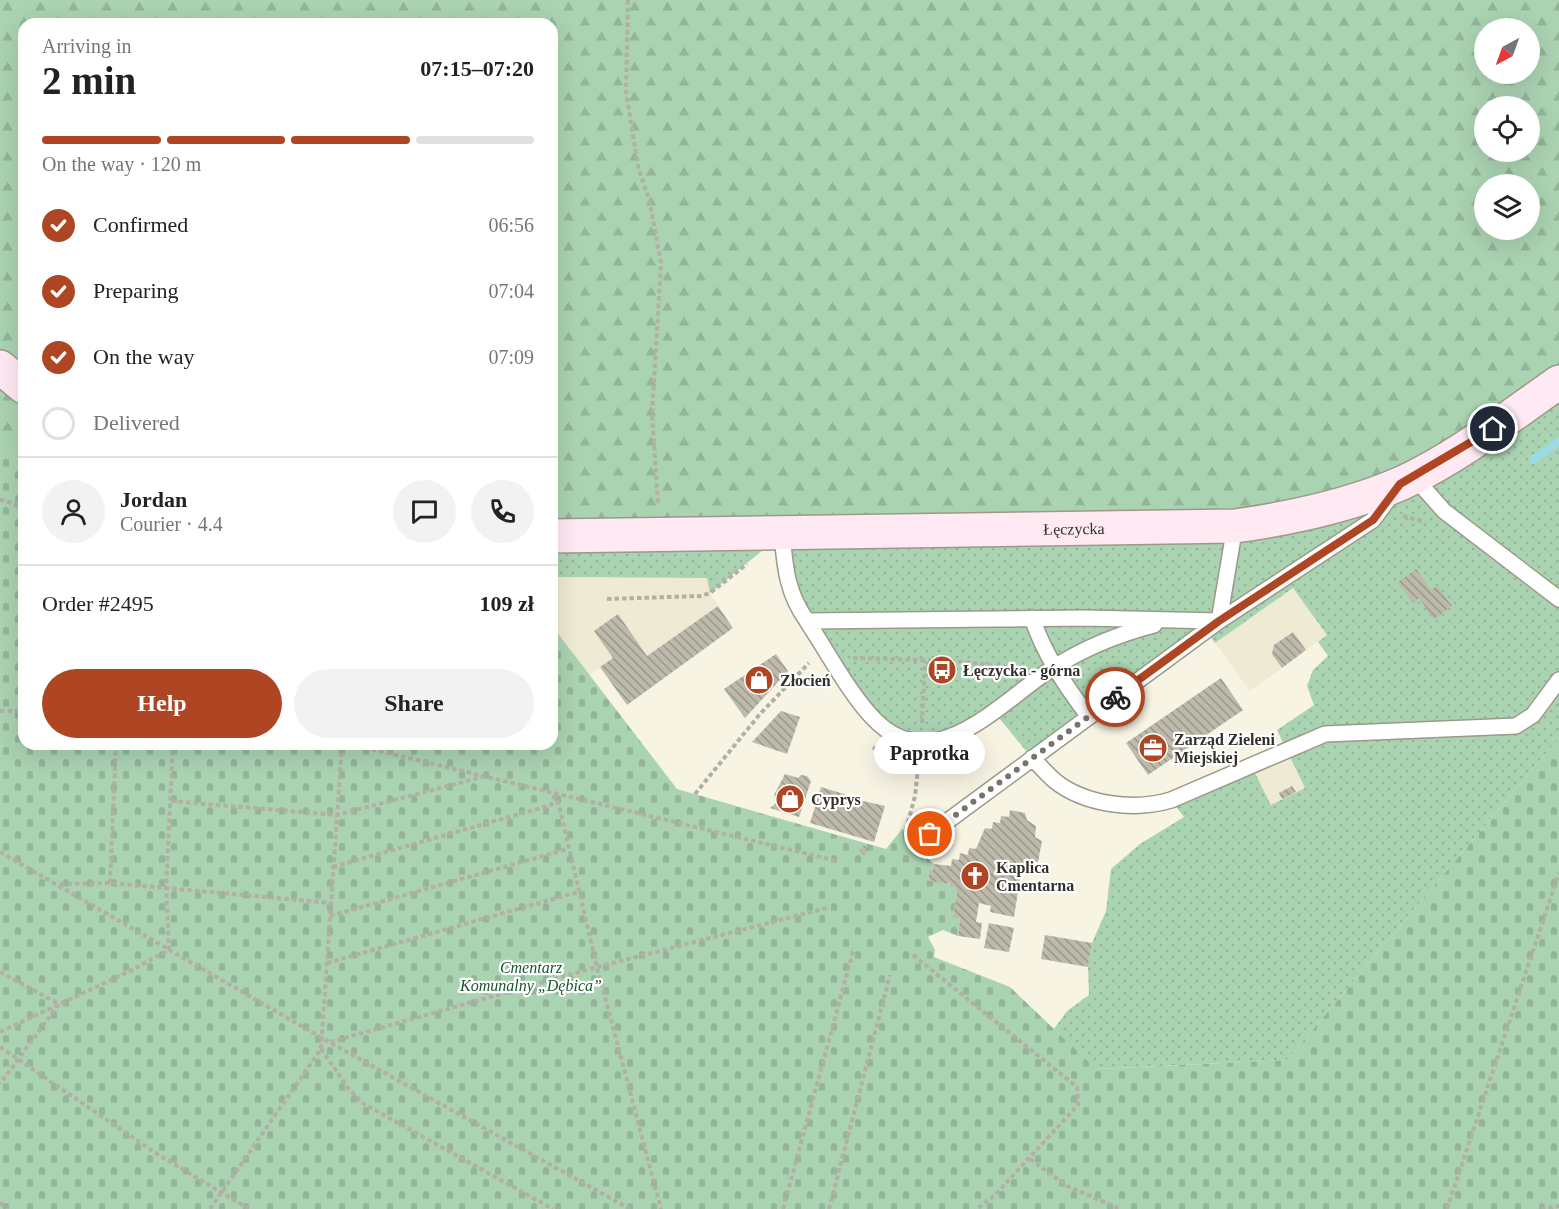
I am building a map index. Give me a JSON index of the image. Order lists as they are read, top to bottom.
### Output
{
  "streets": {
    "main road": ["Łęczycka"]
  },
  "parks": ["Cmentarz Komunalny „Dębica”"],
  "places": {
    "bus stop": ["Łęczycka - górna"],
    "shop": ["Złocień", "Cyprys"],
    "office": ["Zarząd Zieleni Miejskiej"],
    "other": ["Paprotka"],
    "church": ["Kaplica Cmentarna"]
  },
  "north": "bottom left",
  "page": {
    "heading": ["2 min", "Arriving in", "07:15–07:20"],
    "panel": [
      "Jordan",
      "Courier · 4.4",
      "Order #2495",
      "109 zł"
    ],
    "bar": "On the way · 120 m",
    "list": [
      ["Confirmed", "06:56"],
      ["Preparing", "07:04"],
      ["On the way", "07:09"],
      "Delivered"
    ],
    "buttons": ["Help", "Share"],
    "bubble": "Paprotka"
  }
}
